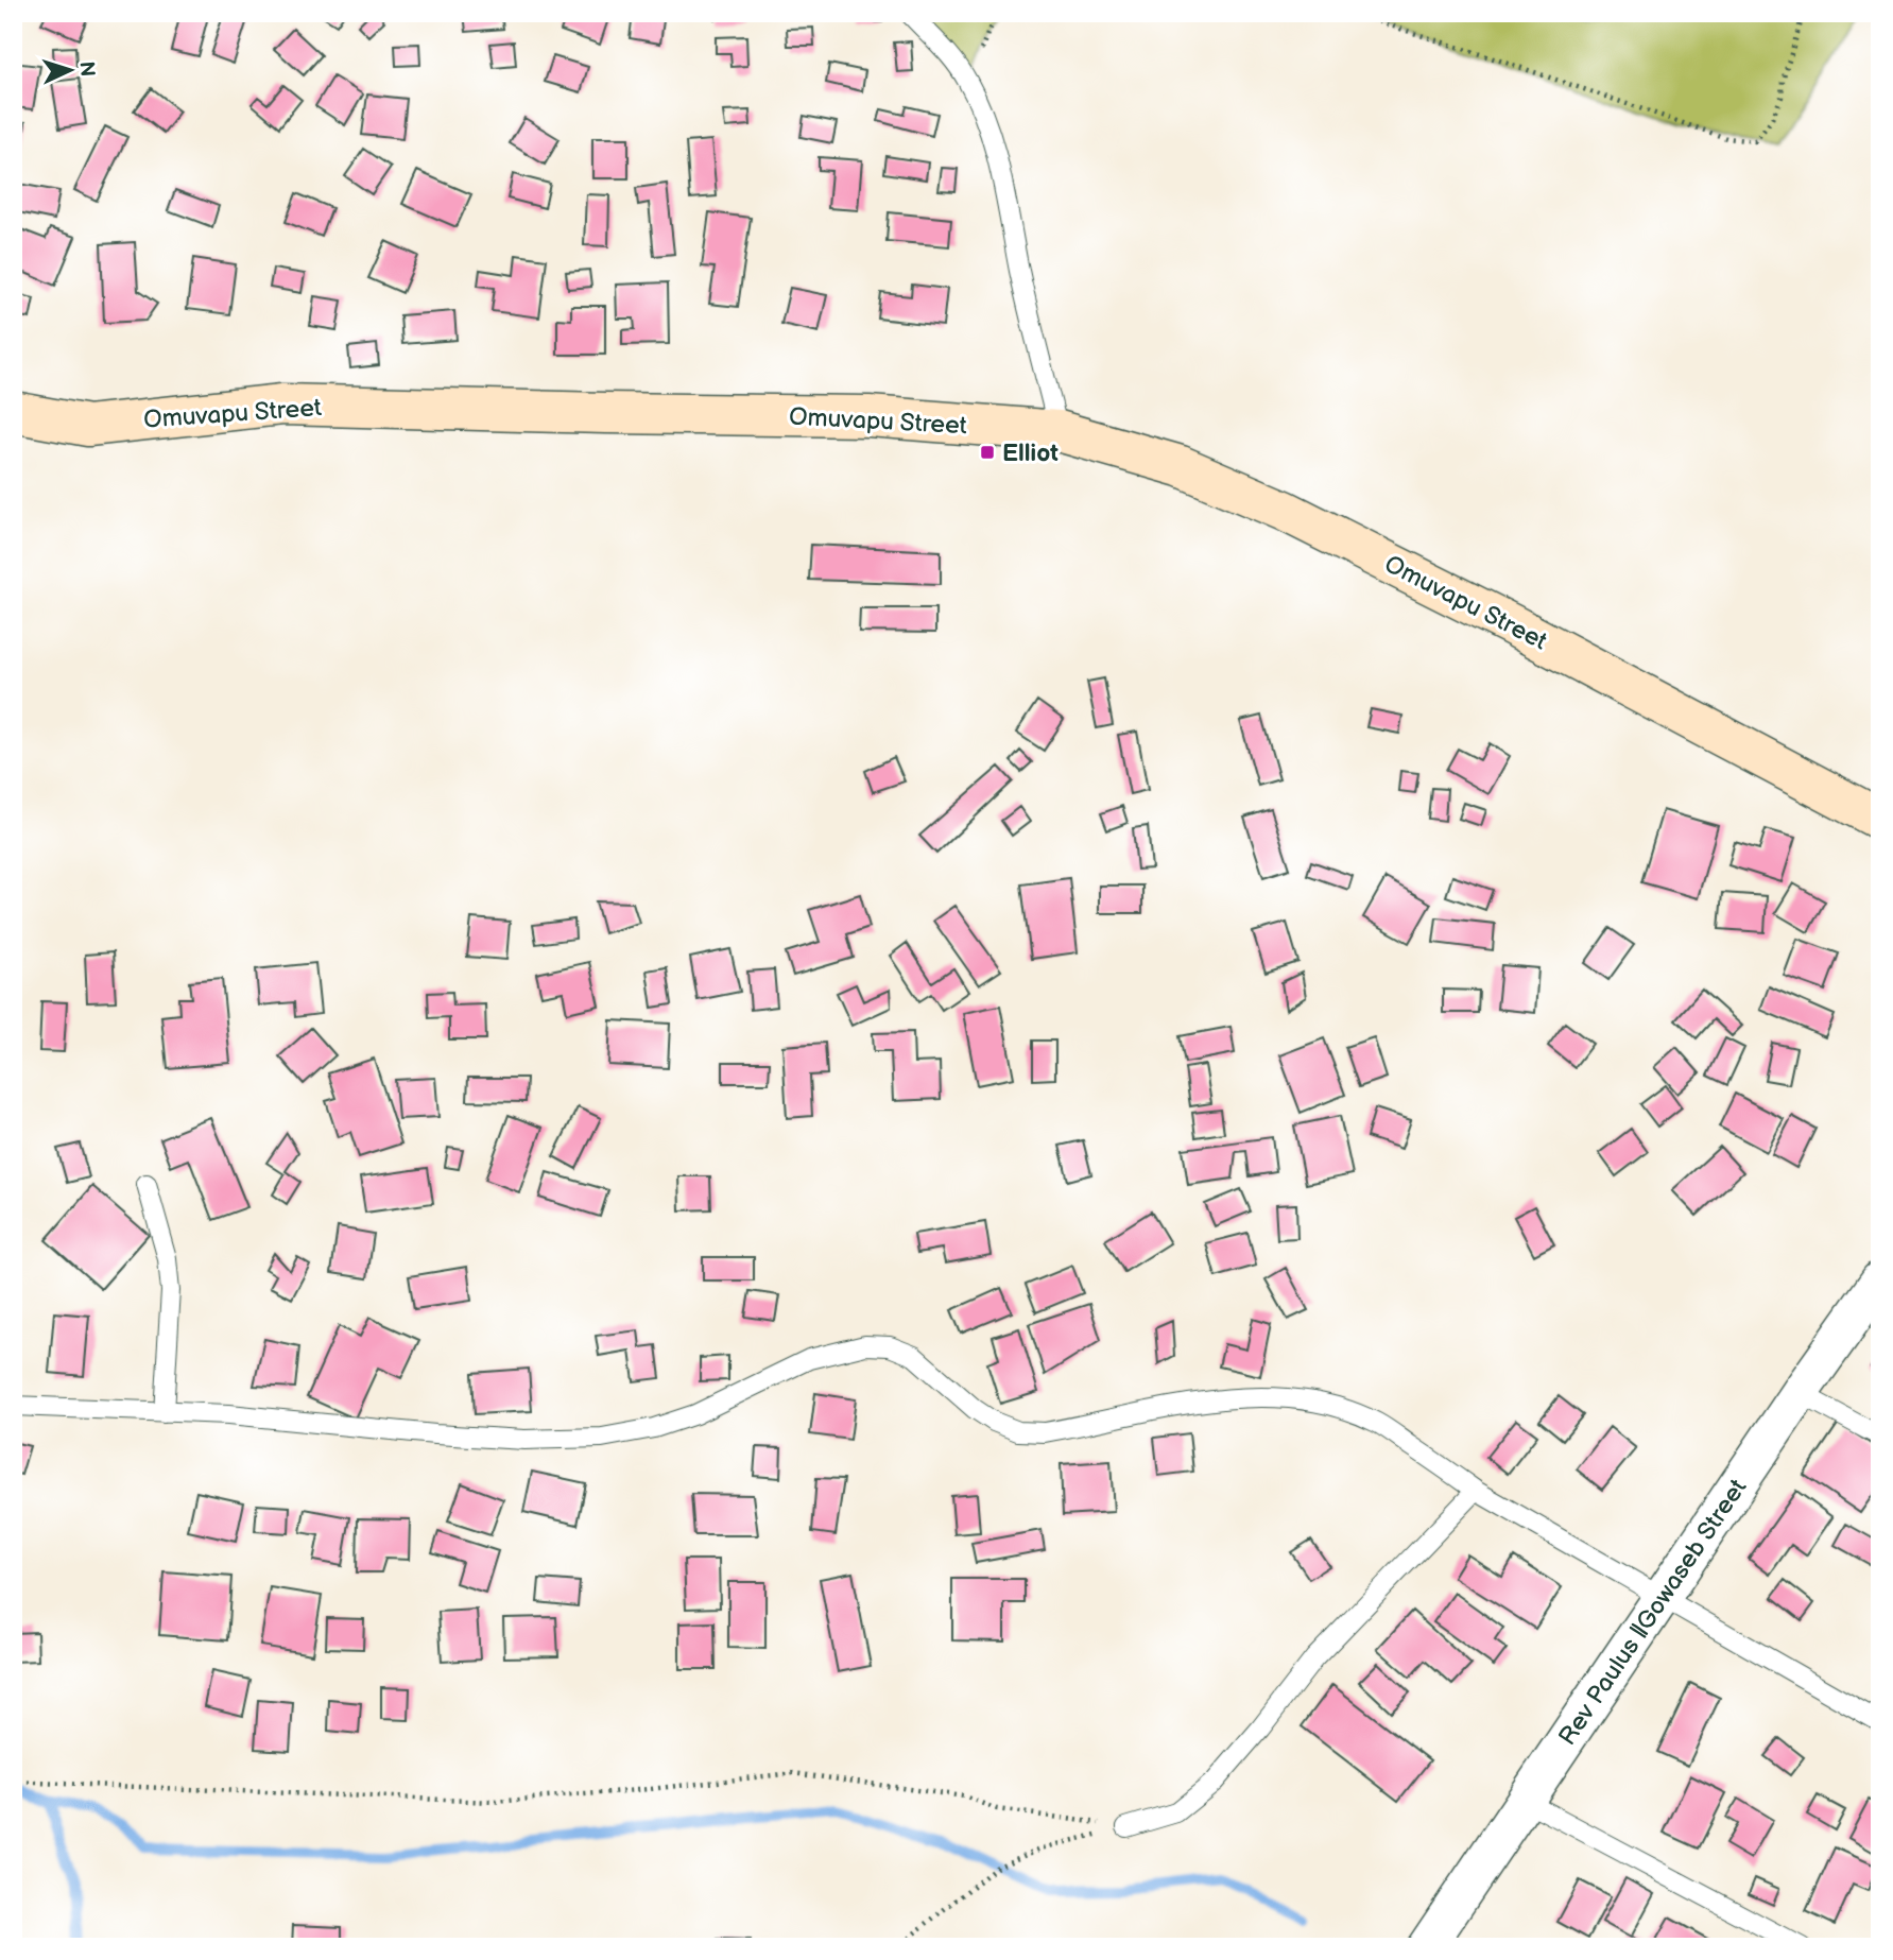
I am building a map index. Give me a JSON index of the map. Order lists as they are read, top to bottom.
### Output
{
  "streets": {
    "street": ["Omuvapu Street", "Rev Paulus ǁGowaseb Street"]
  },
  "places": {
    "transit": ["Elliot"]
  },
  "north": "right"
}
